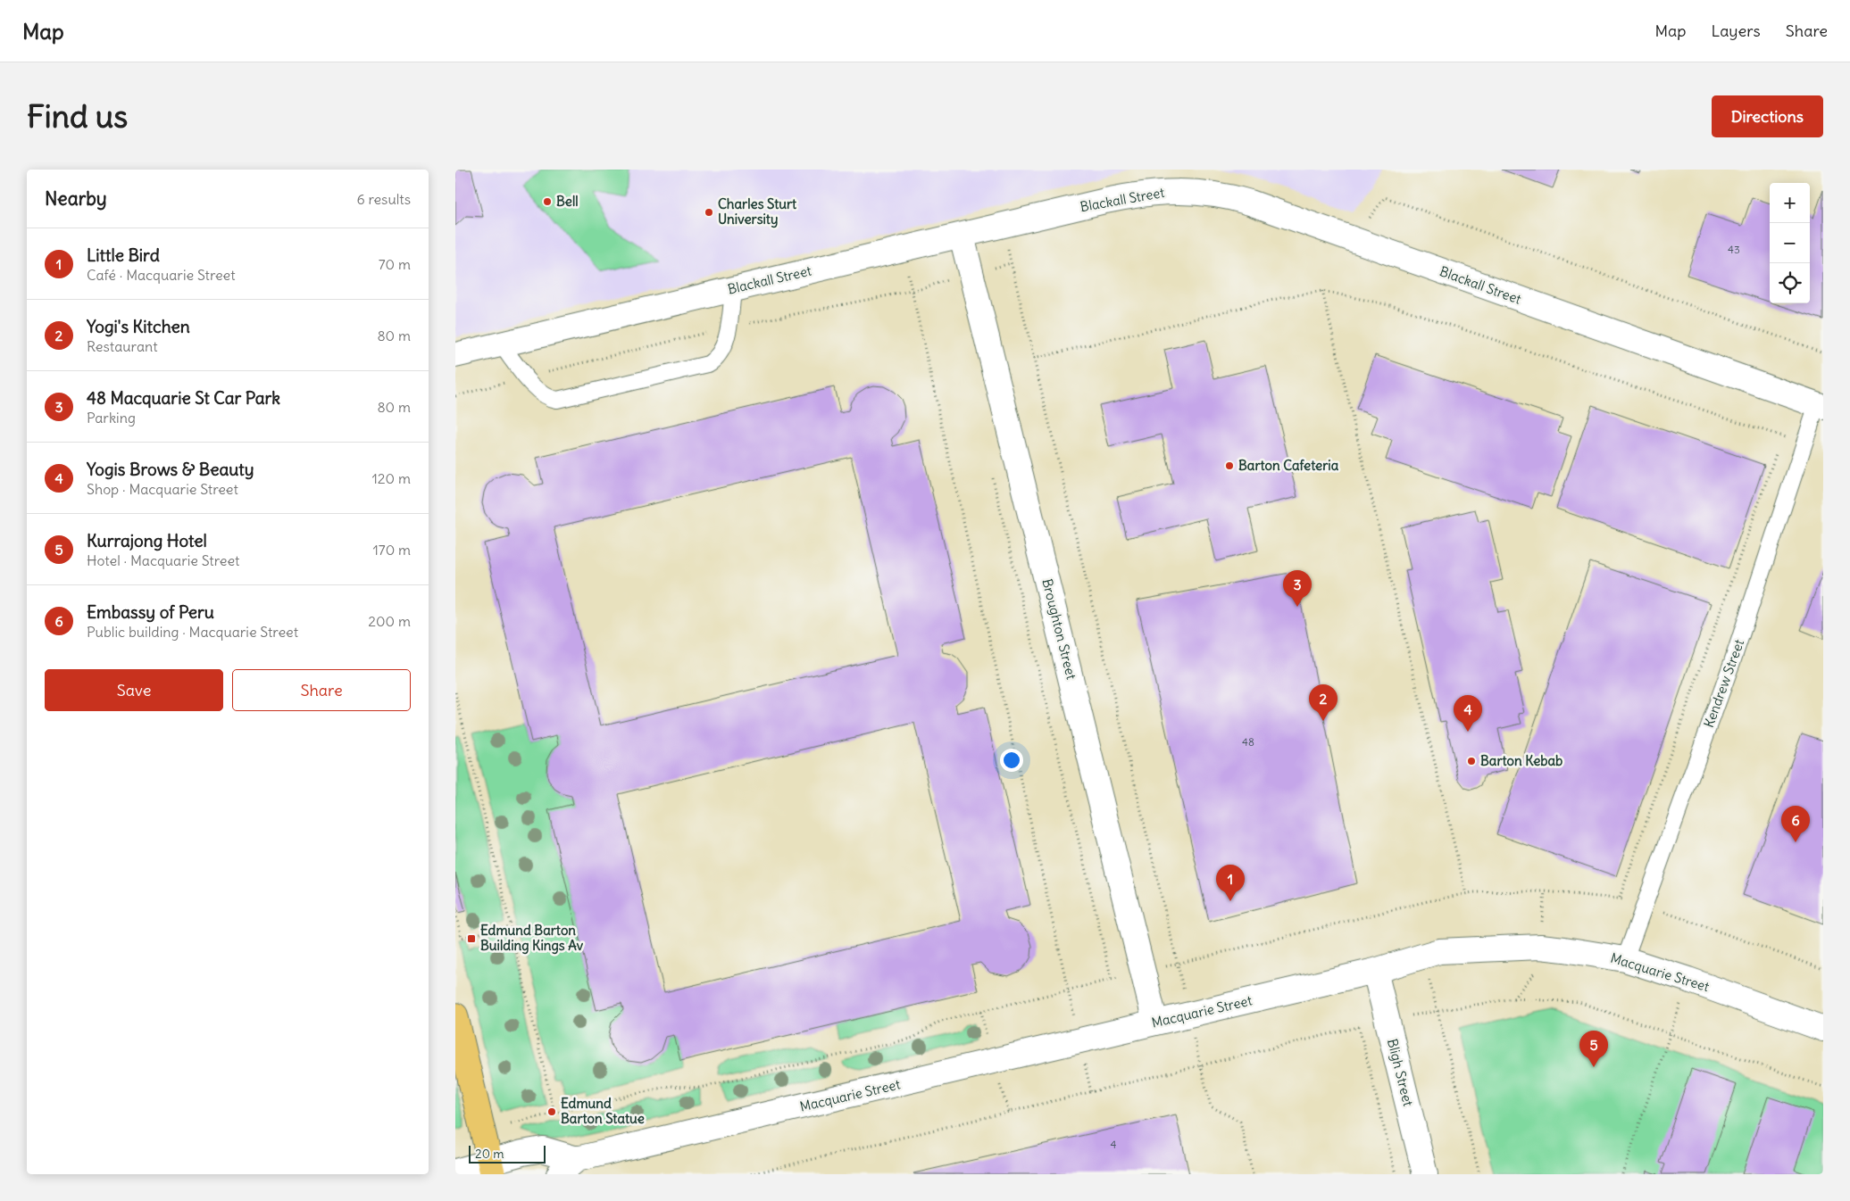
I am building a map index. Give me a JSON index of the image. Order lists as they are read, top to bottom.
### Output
{
  "streets": {
    "street": [
      "Blackall Street",
      "Broughton Street",
      "Macquarie Street",
      "Bligh Street"
    ],
    "lane": ["Kendrew Street"]
  },
  "crossings": [
    ["Blackall Street", "Broughton Street"],
    ["Blackall Street", "Kendrew Street"],
    ["Broughton Street", "Macquarie Street"],
    ["Kendrew Street", "Macquarie Street"],
    ["Macquarie Street", "Bligh Street"]
  ],
  "places": {
    "other": [
      "Bell",
      "Charles Sturt University",
      "Barton Cafeteria",
      "Barton Kebab",
      "Edmund Barton Statue"
    ],
    "transit": ["Edmund Barton Building Kings Av"]
  },
  "house_numbers": ["43", "48", "4"],
  "scale_bar": "20 m",
  "page": {
    "header": "Map",
    "nav": ["Map", "Layers", "Share"],
    "buttons": [
      "Directions",
      ["Save", "Share"]
    ],
    "title": "Find us",
    "heading": ["Nearby", "6 results"],
    "map_buttons": ["+", "−"],
    "list": [
      {
        "mark": "1",
        "name": "Little Bird",
        "note": "Café · Macquarie Street",
        "value": "70 m"
      },
      {
        "mark": "2",
        "name": "Yogi's Kitchen",
        "note": "Restaurant",
        "value": "80 m"
      },
      {
        "mark": "3",
        "name": "48 Macquarie St Car Park",
        "note": "Parking",
        "value": "80 m"
      },
      {
        "mark": "4",
        "name": "Yogis Brows & Beauty",
        "note": "Shop · Macquarie Street",
        "value": "120 m"
      },
      {
        "mark": "5",
        "name": "Kurrajong Hotel",
        "note": "Hotel · Macquarie Street",
        "value": "170 m"
      },
      {
        "mark": "6",
        "name": "Embassy of Peru",
        "note": "Public building · Macquarie Street",
        "value": "200 m"
      }
    ],
    "pins": [
      "3",
      "2",
      "4",
      "6",
      "1",
      "5"
    ],
    "scale": "20 m"
  }
}
